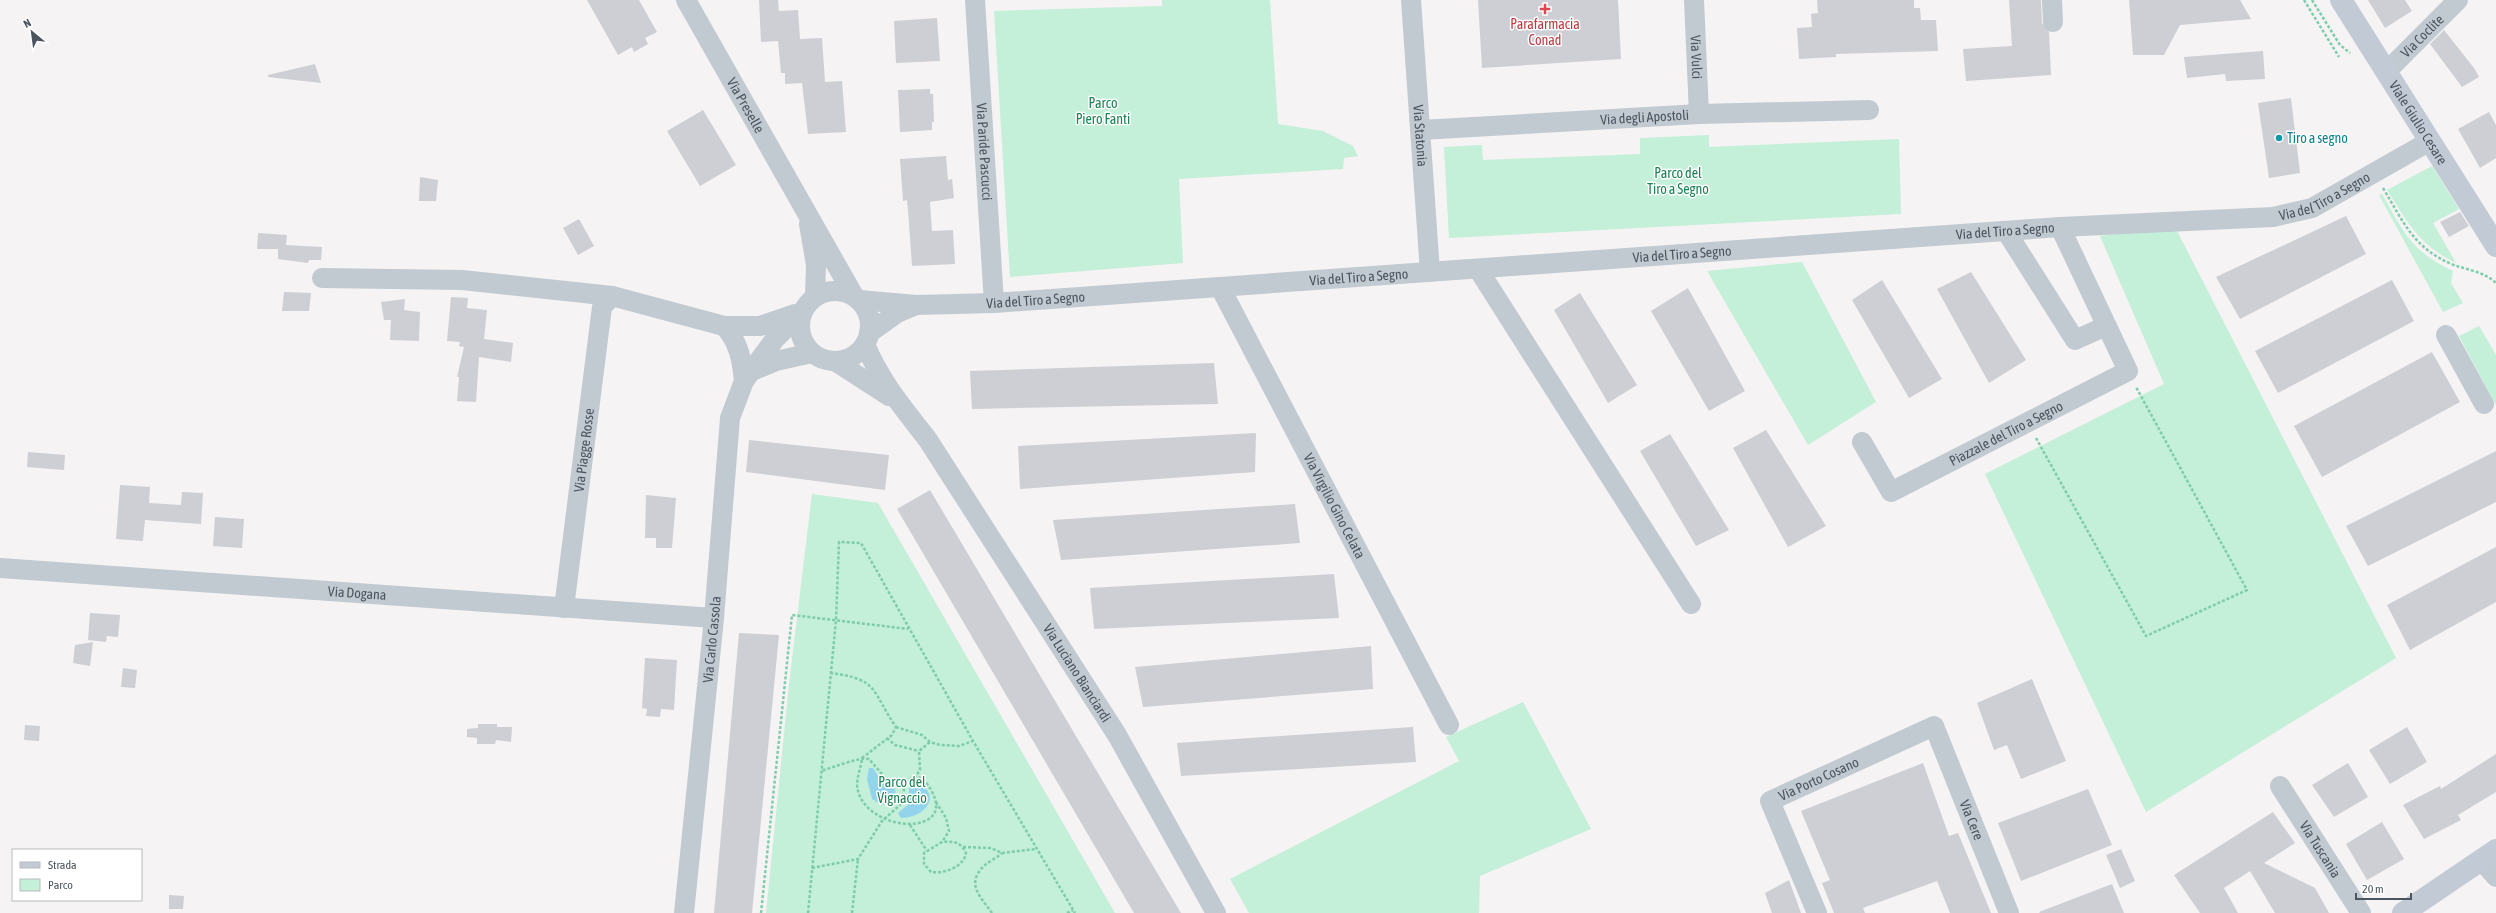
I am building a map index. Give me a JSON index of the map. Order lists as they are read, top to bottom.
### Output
{
  "streets": {
    "main road": ["Viale Giulio Cesare"],
    "street": [
      "Via Coclite",
      "Via Vulci",
      "Via Preselle",
      "Via degli Apostoli",
      "Via Statonia",
      "Via Paride Pascucci",
      "Via del Tiro a Segno",
      "Piazzale del Tiro a Segno",
      "Via Piagge Rosse",
      "Via Virgilio Gino Celata",
      "Via Dogana",
      "Via Carlo Cassola",
      "Via Luciano Bianciardi",
      "Via Porto Cosano",
      "Via Cere",
      "Via Tuscania"
    ]
  },
  "crossings": [
    ["Via Coclite", "Viale Giulio Cesare"],
    ["Via Vulci", "Via degli Apostoli"],
    ["Via Preselle", "Via del Tiro a Segno"],
    ["Via Preselle", "Via Carlo Cassola"],
    ["Via degli Apostoli", "Via Statonia"],
    ["Viale Giulio Cesare", "Via del Tiro a Segno"],
    ["Via Statonia", "Via del Tiro a Segno"],
    ["Via Paride Pascucci", "Via del Tiro a Segno"],
    ["Via del Tiro a Segno", "Via Virgilio Gino Celata"],
    ["Via del Tiro a Segno", "Via Carlo Cassola"],
    ["Via Piagge Rosse", "Via Dogana"],
    ["Via Dogana", "Via Carlo Cassola"],
    ["Via Porto Cosano", "Via Cere"]
  ],
  "parks": ["Parco Piero Fanti", "Parco del Tiro a Segno", "Parco del Vignaccio"],
  "places": {
    "health": ["Parafarmacia Conad"],
    "other": ["Tiro a segno"]
  },
  "legend": ["Strada", "Parco"],
  "scale_bar": "20 m",
  "north": "top left"
}
